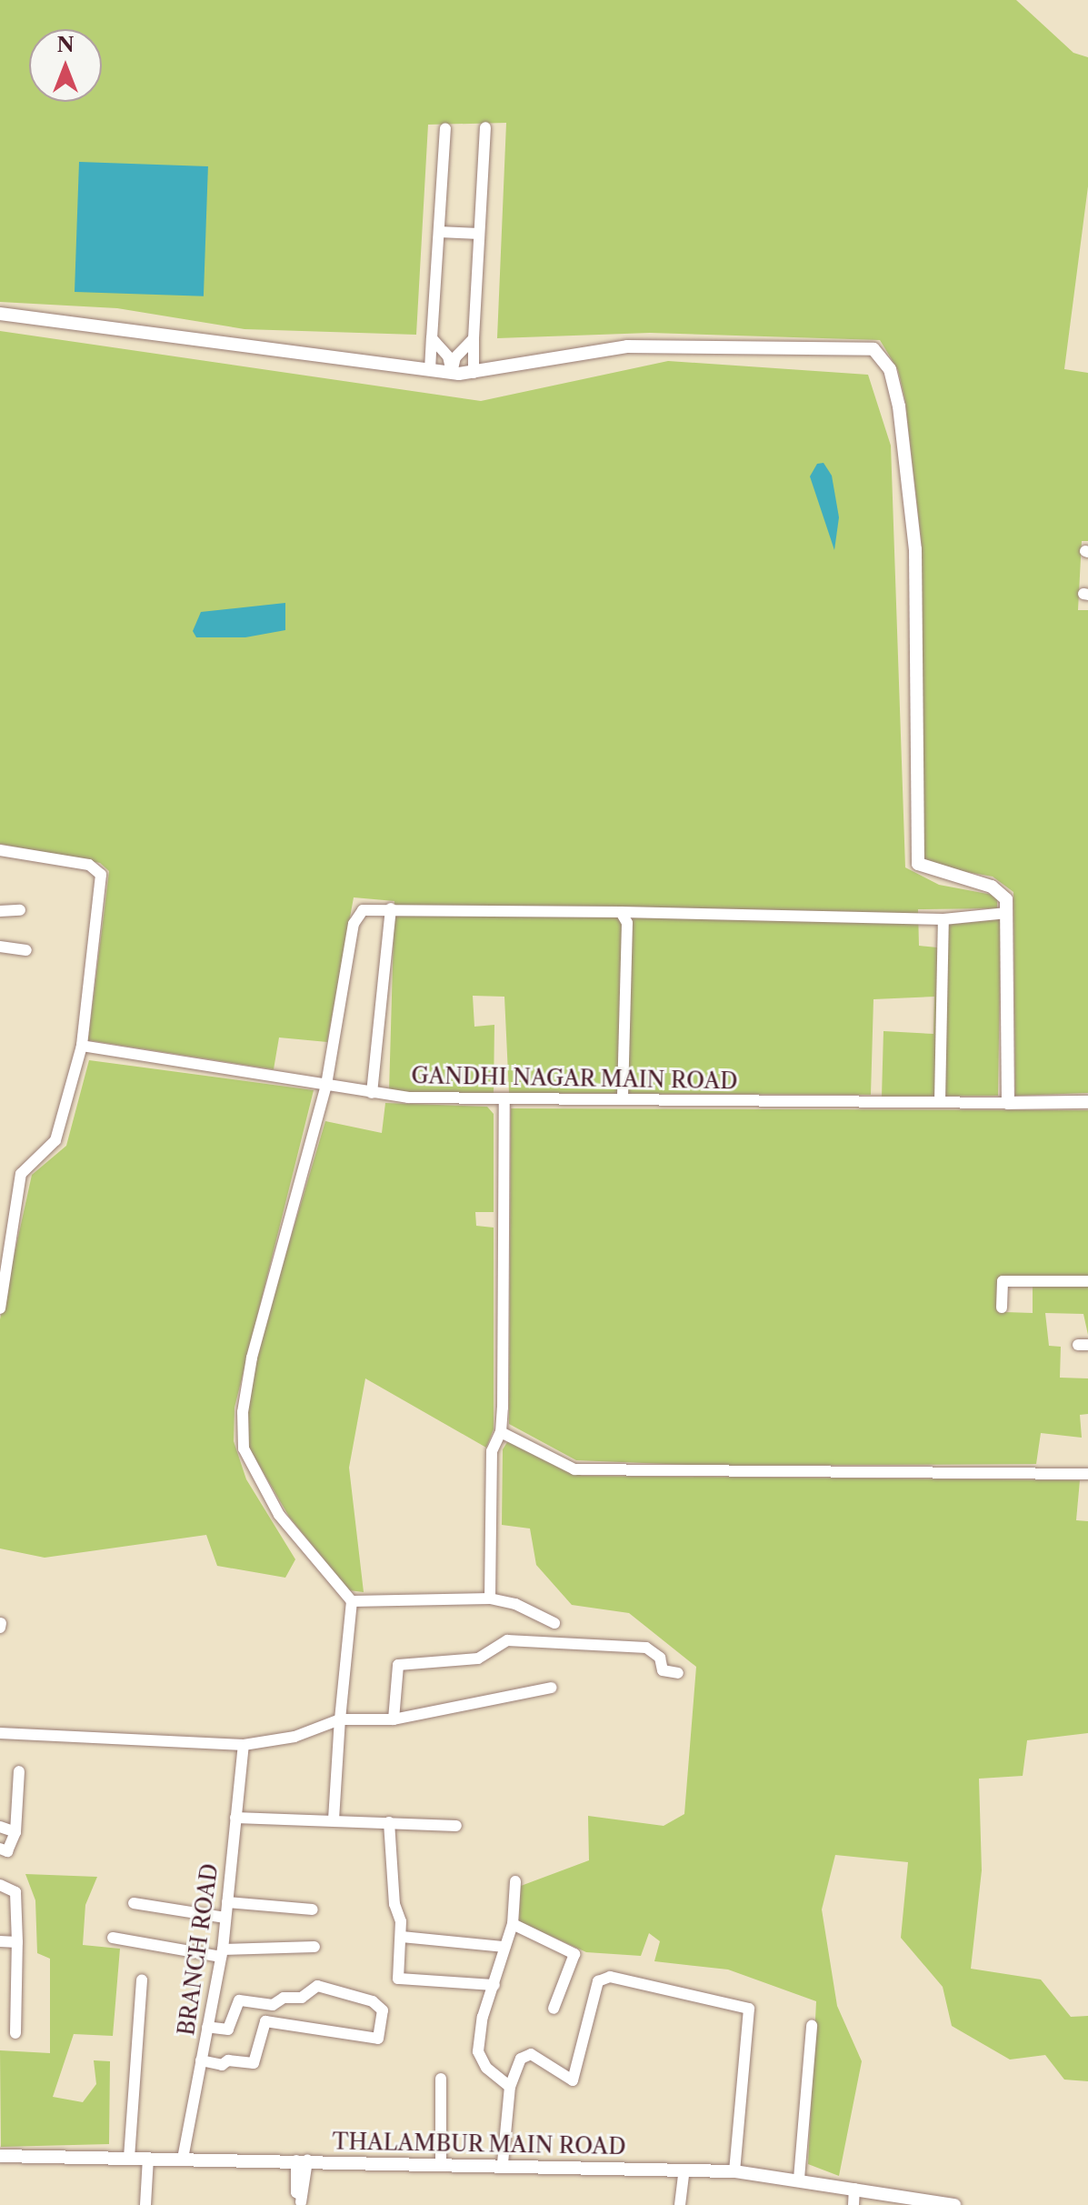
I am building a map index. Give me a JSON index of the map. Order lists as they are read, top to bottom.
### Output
{
  "streets": {
    "street": ["GANDHI NAGAR MAIN ROAD", "BRANCH ROAD", "THALAMBUR MAIN ROAD"]
  },
  "crossings": [
    ["BRANCH ROAD", "THALAMBUR MAIN ROAD"]
  ],
  "north": "top"
}
